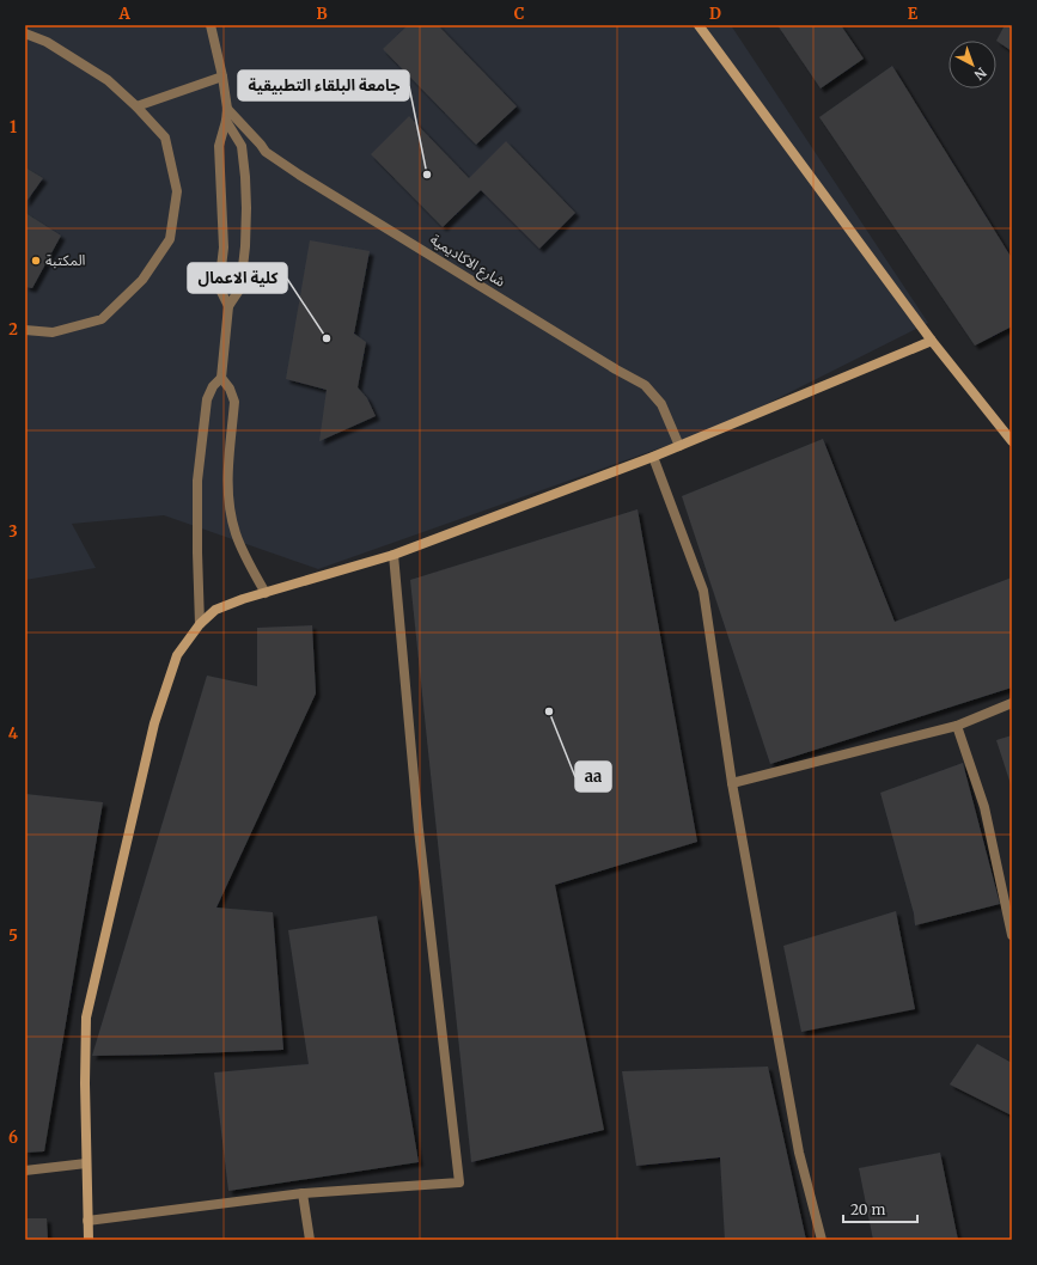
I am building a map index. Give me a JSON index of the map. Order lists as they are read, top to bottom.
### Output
{
  "streets": {
    "street": ["شارع الاكاديمية"]
  },
  "places": [
    "جامعة البلقاء التطبيقية",
    "المكتبة",
    "كلية الاعمال",
    "aa"
  ],
  "scale_bar": "20 m",
  "north": "bottom right",
  "grid": {
    "columns": [
      "A",
      "B",
      "C",
      "D",
      "E"
    ],
    "rows": [
      "1",
      "2",
      "3",
      "4",
      "5",
      "6"
    ]
  }
}
